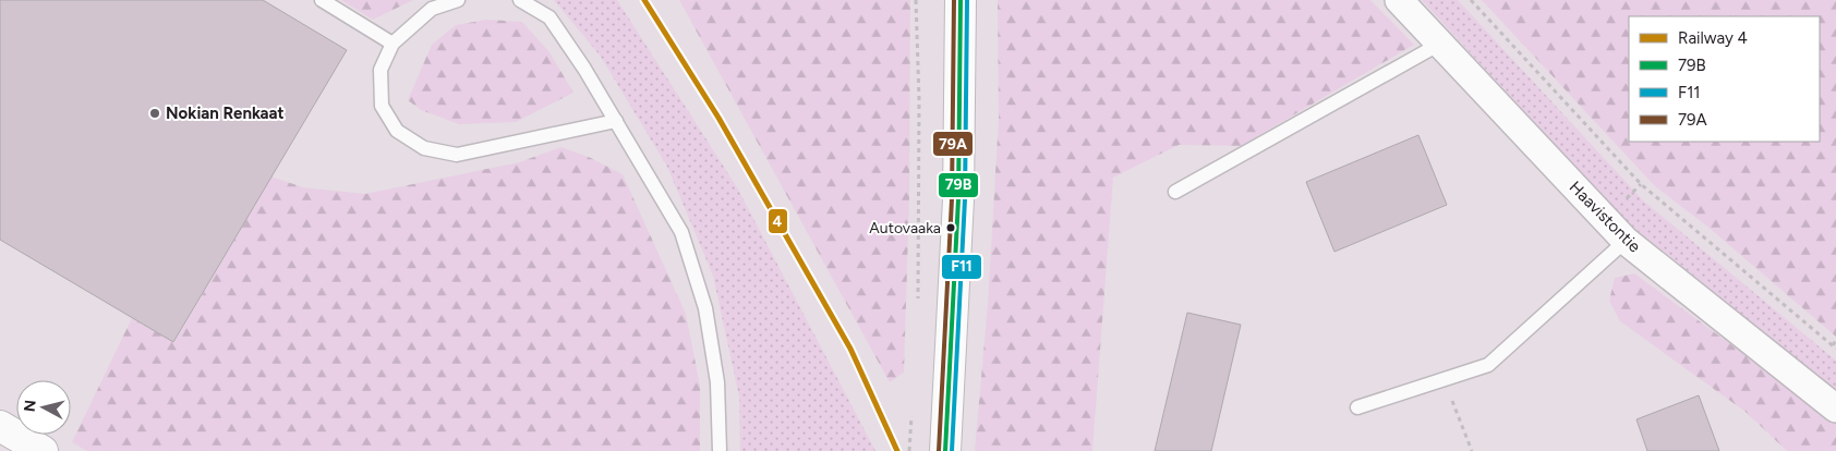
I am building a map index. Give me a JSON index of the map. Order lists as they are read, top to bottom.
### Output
{
  "streets": {
    "street": ["Haavistontie"]
  },
  "places": ["Nokian Renkaat", "Autovaaka"],
  "lines": [
    "rail line 4",
    "transit line 79B",
    "transit line F11",
    "transit line 79A"
  ],
  "legend": [
    "Railway 4",
    "79B",
    "F11",
    "79A"
  ],
  "north": "left"
}
